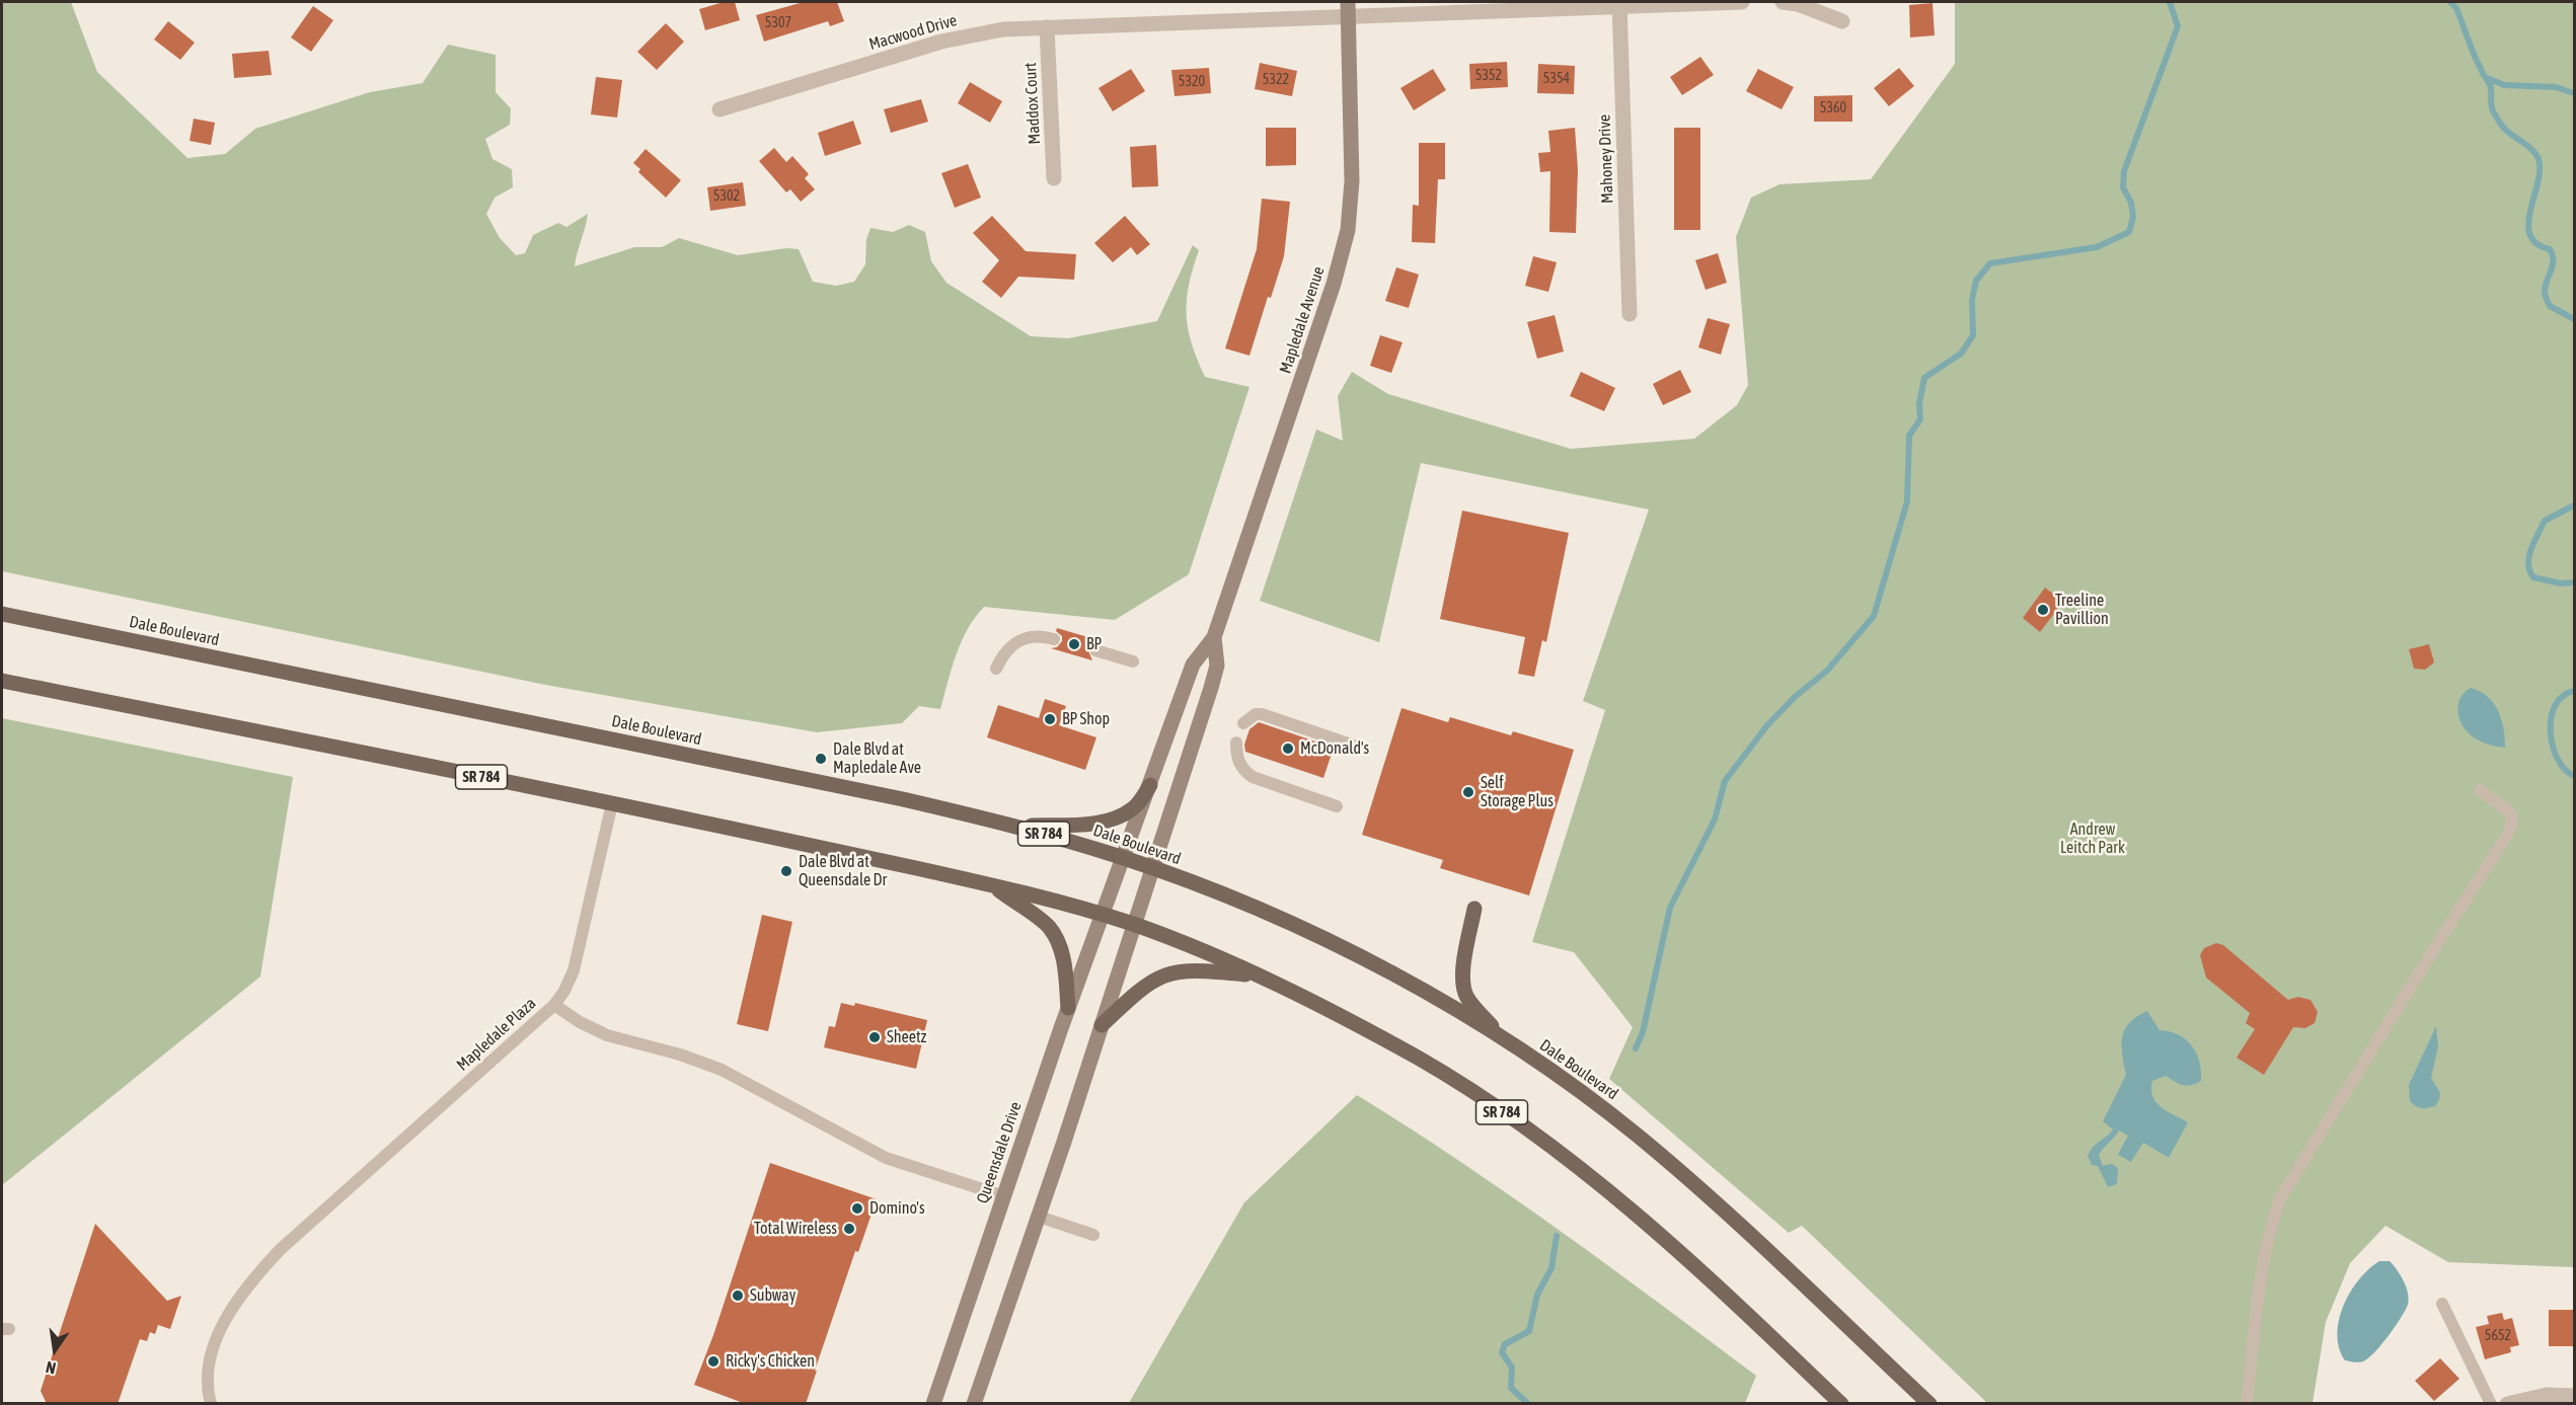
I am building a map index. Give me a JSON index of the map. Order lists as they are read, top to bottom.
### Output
{
  "streets": {
    "main road": ["Dale Boulevard", "SR 784"],
    "street": [
      "Macwood Drive",
      "Maddox Court",
      "Mahoney Drive",
      "Mapledale Avenue",
      "Queensdale Drive"
    ],
    "lane": ["Mapledale Plaza"]
  },
  "crossings": [
    ["Macwood Drive", "Maddox Court"],
    ["Macwood Drive", "Mahoney Drive"],
    ["Macwood Drive", "Mapledale Avenue"],
    ["Mapledale Avenue", "Dale Boulevard"],
    ["Mapledale Avenue", "SR 784"],
    ["Mapledale Avenue", "Queensdale Drive"],
    ["SR 784", "Queensdale Drive"],
    ["Mapledale Plaza", "Queensdale Drive"]
  ],
  "parks": ["Andrew Leitch Park"],
  "places": [
    "Treeline Pavillion",
    "BP",
    "BP Shop",
    "McDonald's",
    "Dale Blvd at Mapledale Ave",
    "Self Storage Plus",
    "Dale Blvd at Queensdale Dr",
    "Sheetz",
    "Domino's",
    "Total Wireless",
    "Subway",
    "Ricky's Chicken"
  ],
  "house_numbers": [
    "5307",
    "5352",
    "5354",
    "5322",
    "5320",
    "5360",
    "5302",
    "5652"
  ],
  "north": "bottom"
}
